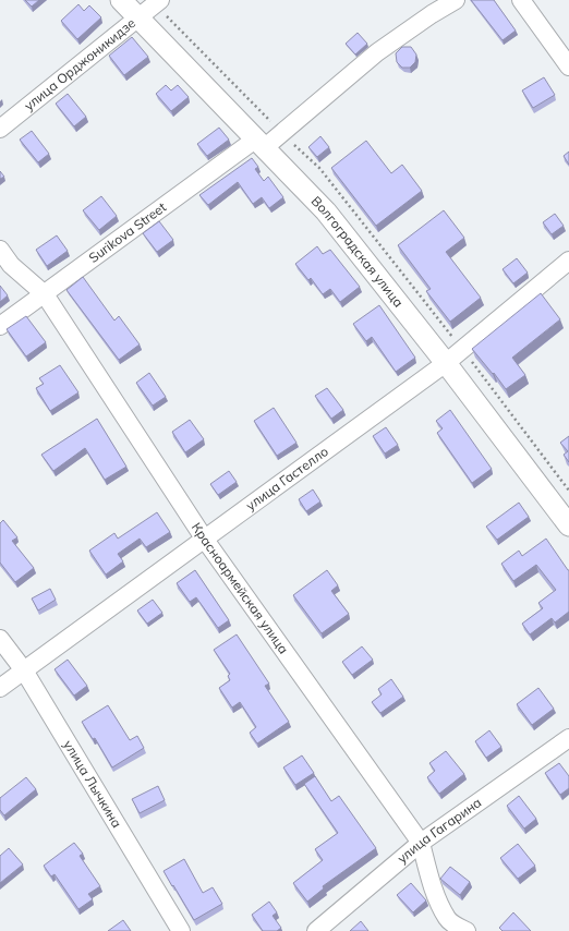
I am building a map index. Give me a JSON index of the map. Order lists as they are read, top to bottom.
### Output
{
  "streets": {
    "street": [
      "улица Орджоникидзе",
      "Surikova Street",
      "Волгоградская улица",
      "улица Гастелло",
      "Красноармейская улица",
      "улица Лычкина",
      "улица Гагарина"
    ]
  },
  "crossings": [
    ["улица Орджоникидзе", "Волгоградская улица"],
    ["Surikova Street", "Волгоградская улица"],
    ["Surikova Street", "Красноармейская улица"],
    ["Волгоградская улица", "улица Гастелло"],
    ["улица Гастелло", "Красноармейская улица"],
    ["улица Гастелло", "улица Лычкина"],
    ["Красноармейская улица", "улица Гагарина"]
  ]
}
